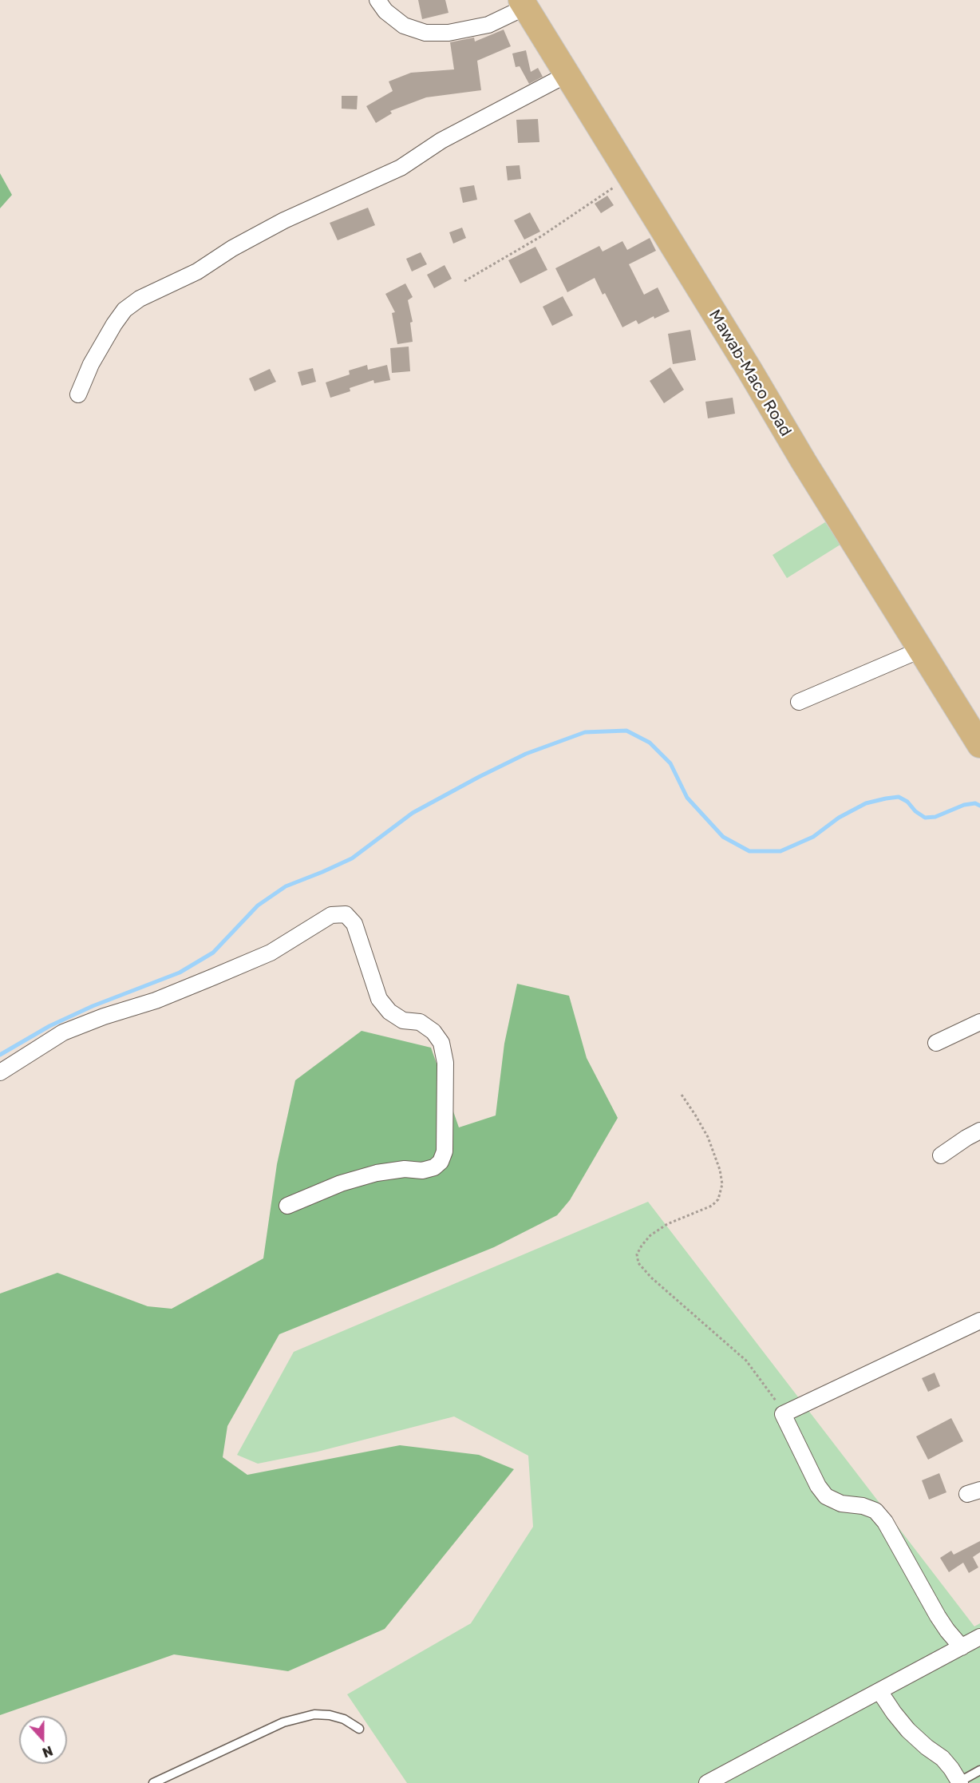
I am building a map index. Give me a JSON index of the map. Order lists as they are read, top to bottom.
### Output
{
  "streets": {
    "main road": ["Mawab-Maco Road"]
  },
  "north": "bottom"
}
